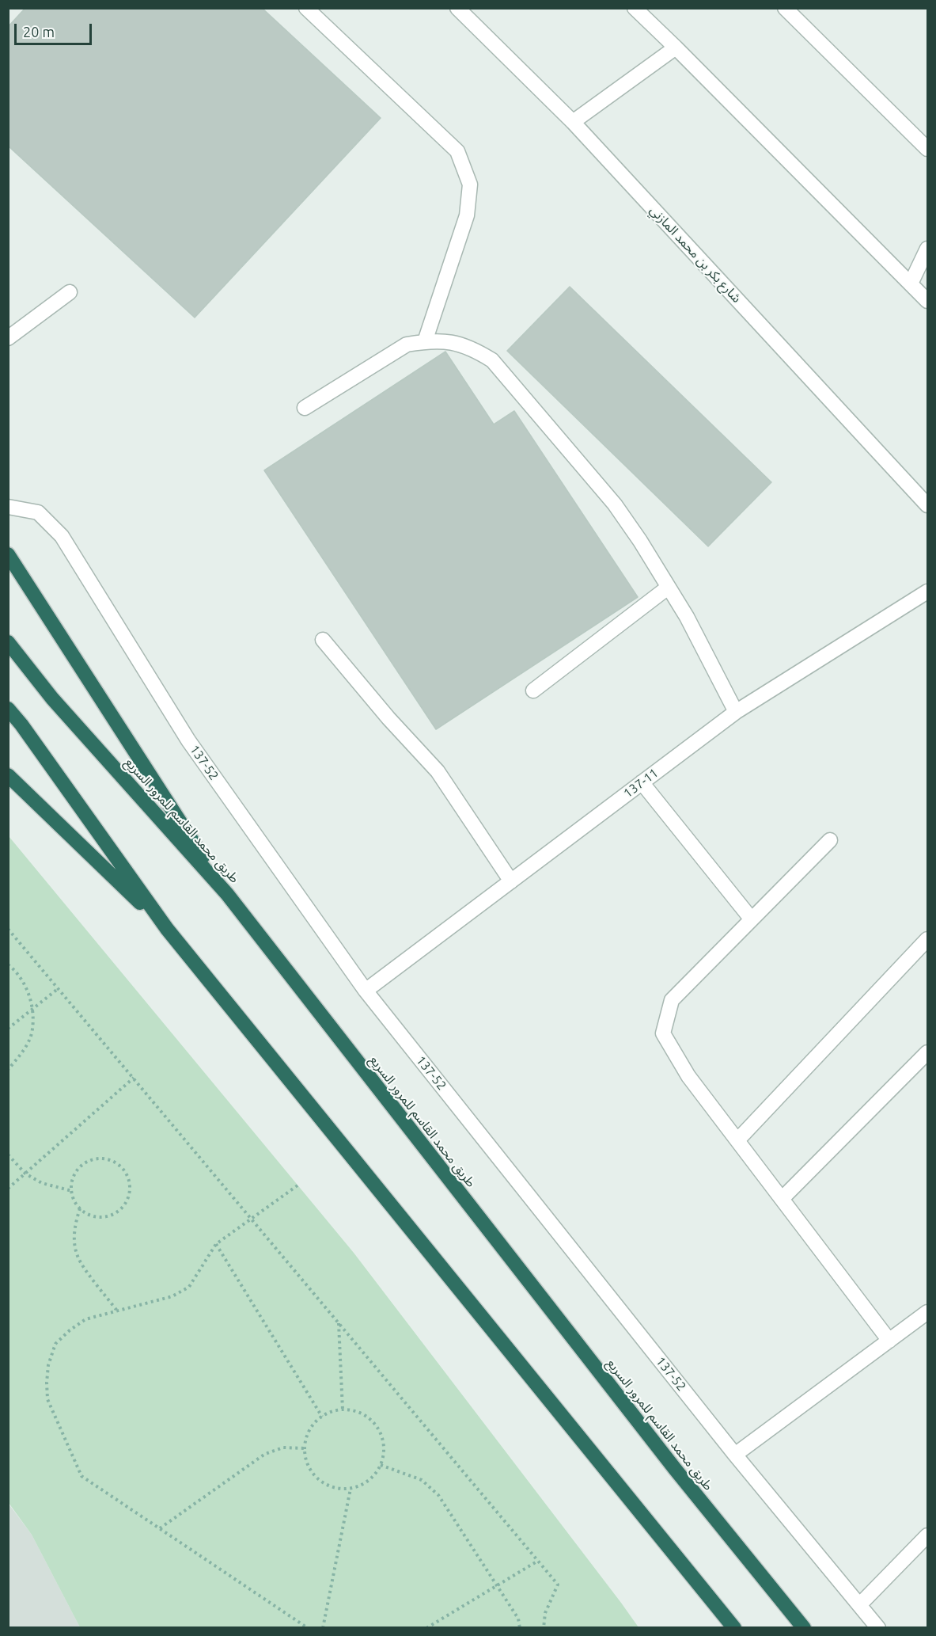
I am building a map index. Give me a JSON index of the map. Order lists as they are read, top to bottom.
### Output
{
  "streets": {
    "highway": ["طريق محمد القاسم للمرور السريع"],
    "street": ["شارع بكر بن محمد المازني", "137-52", "137-11"]
  },
  "crossings": [
    ["137-52", "137-11"]
  ],
  "scale_bar": "20 m"
}
